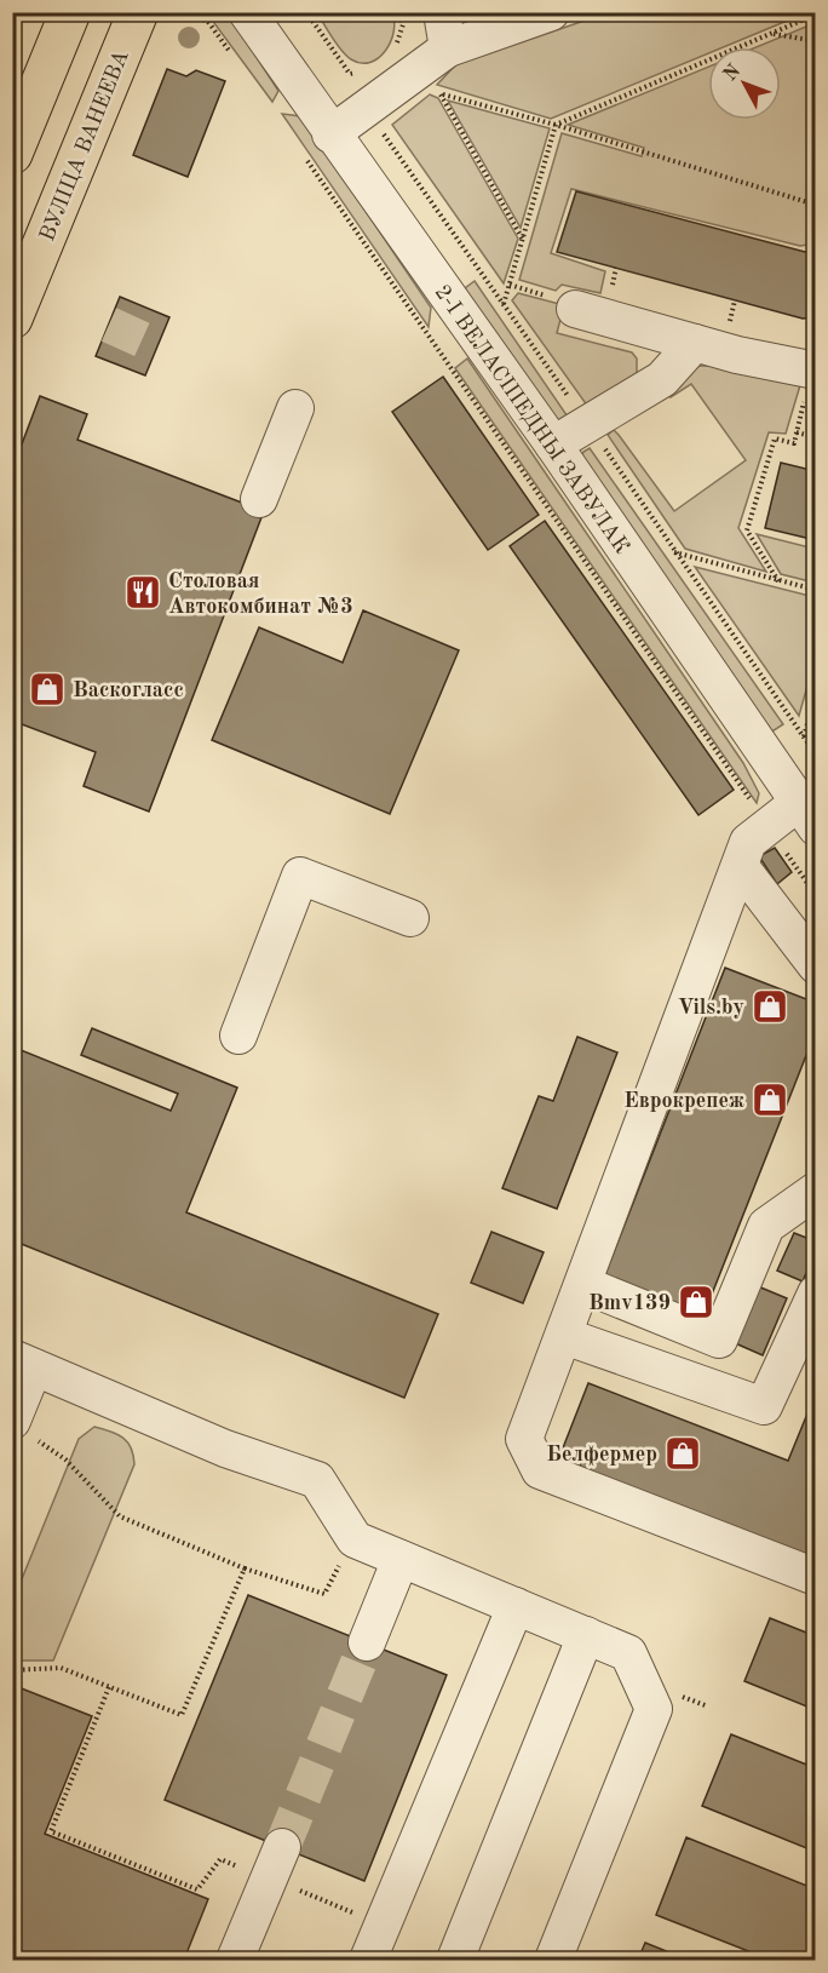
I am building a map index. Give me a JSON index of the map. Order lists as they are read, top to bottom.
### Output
{
  "streets": {
    "main road": ["ВУЛІЦА ВАНЕЕВА"],
    "street": ["2-І ВЕЛАСІПЕДНЫ ЗАВУЛАК"]
  },
  "places": {
    "restaurant": ["Столовая Автокомбинат №3"],
    "shop": [
      "Васкогласс",
      "Vils.by",
      "Еврокрепеж",
      "Bmv139",
      "Белфермер"
    ]
  },
  "north": "top left"
}
